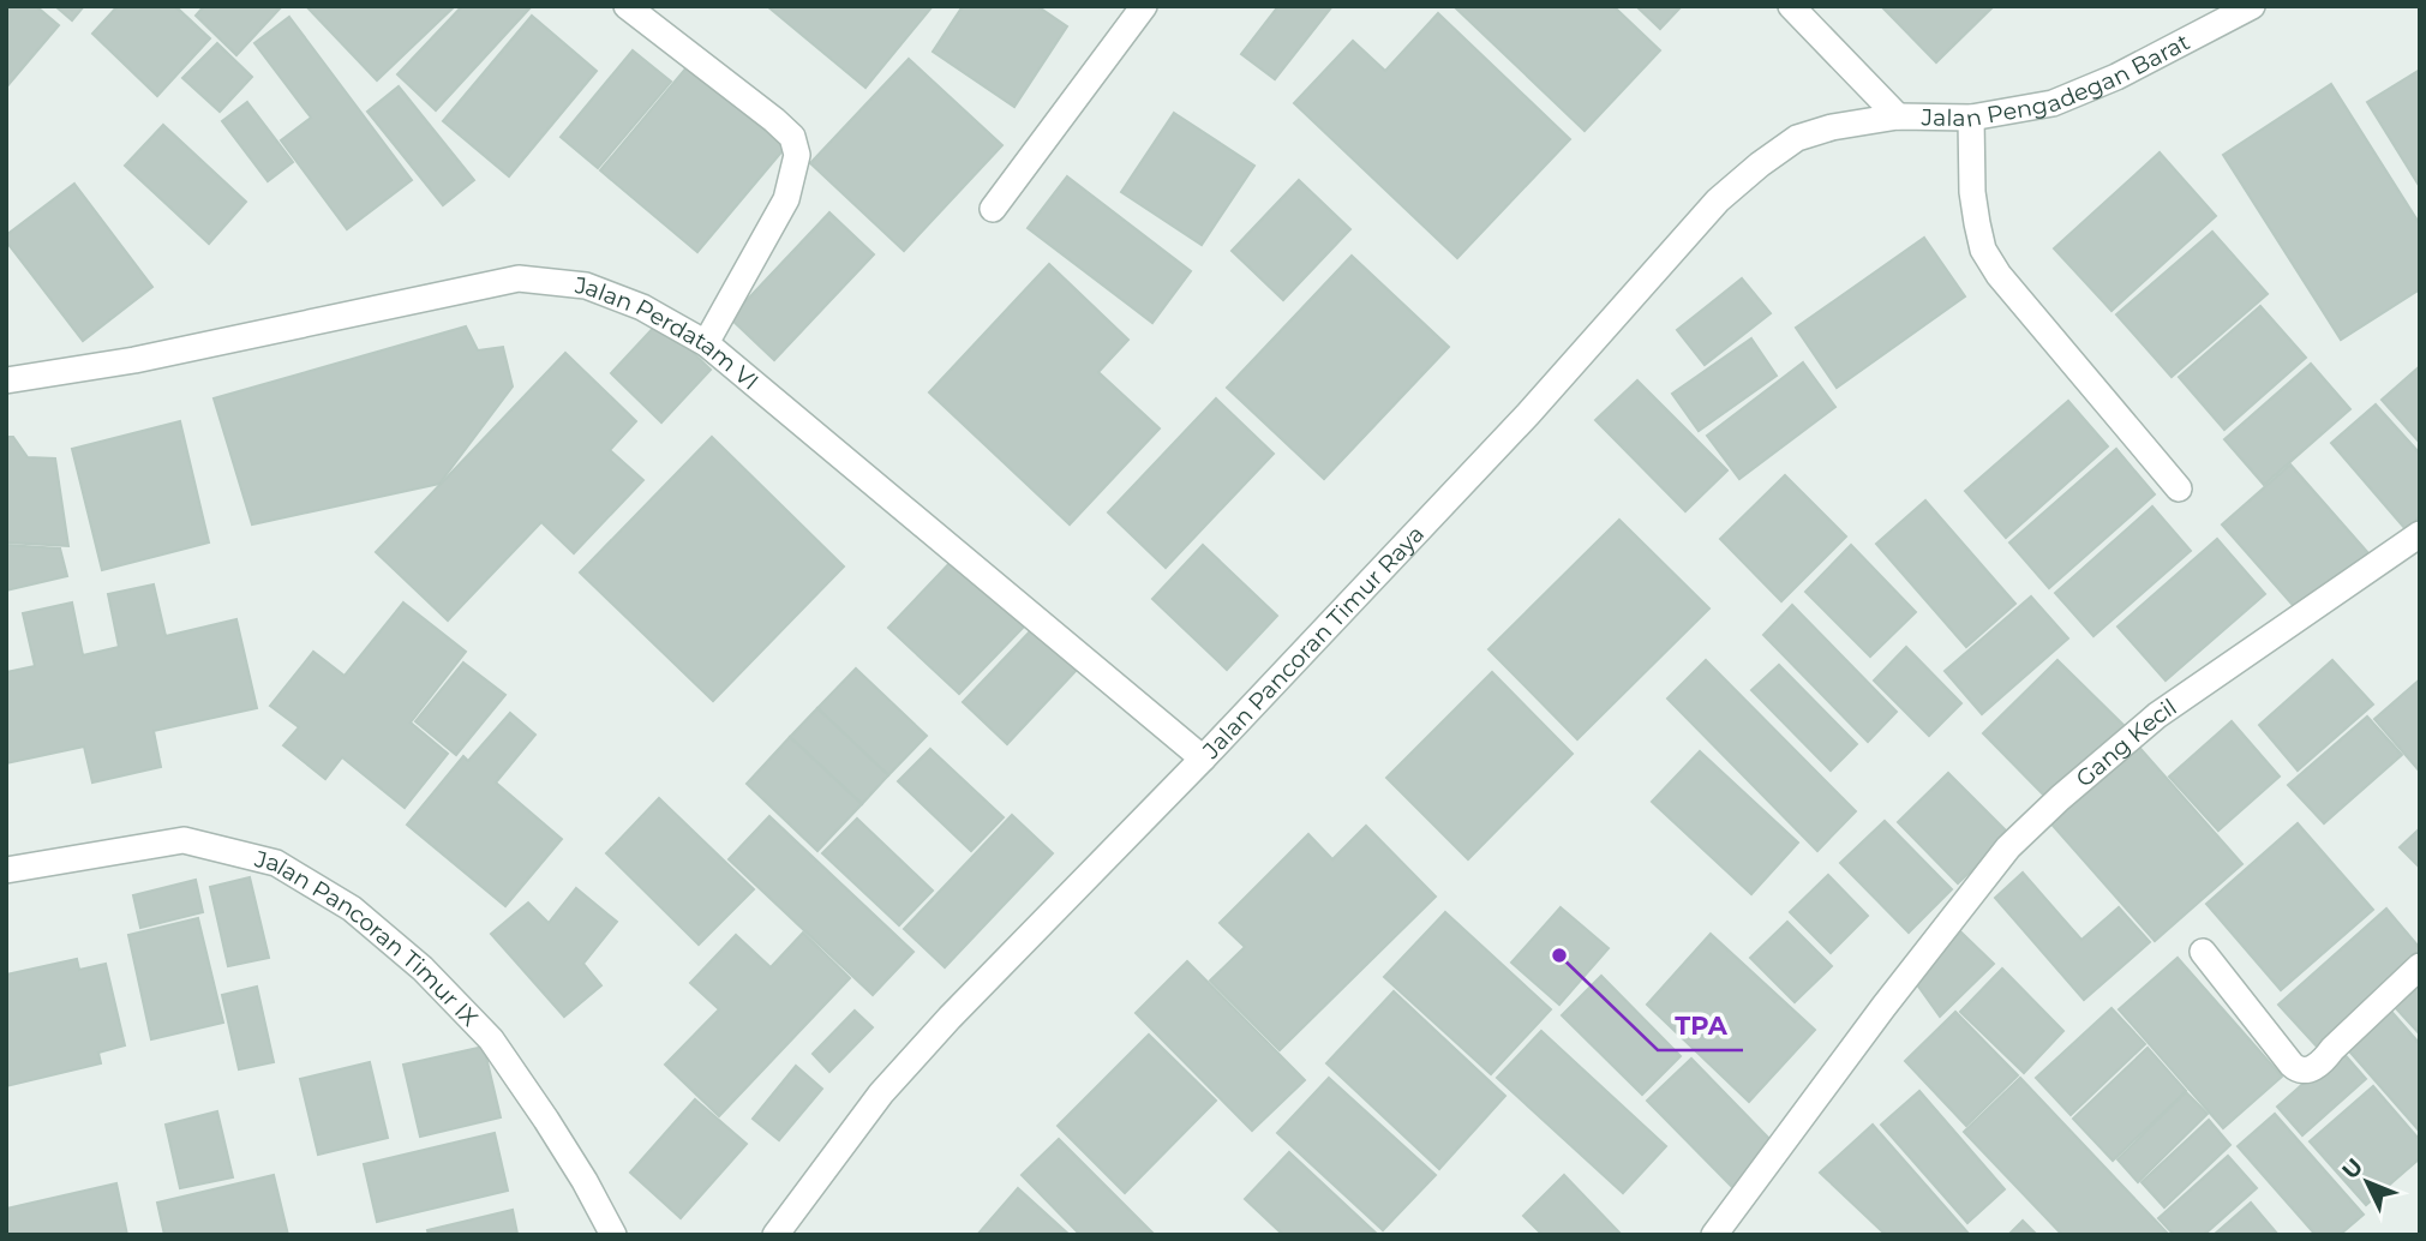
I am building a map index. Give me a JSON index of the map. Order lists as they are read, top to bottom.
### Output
{
  "streets": {
    "street": [
      "Jalan Pengadegan Barat",
      "Jalan Perdatam VI",
      "Jalan Pancoran Timur Raya",
      "Gang Kecil",
      "Jalan Pancoran Timur IX"
    ]
  },
  "crossings": [
    ["Jalan Pengadegan Barat", "Jalan Pancoran Timur Raya"],
    ["Jalan Perdatam VI", "Jalan Pancoran Timur Raya"]
  ],
  "places": ["TPA"],
  "north": "top left"
}
